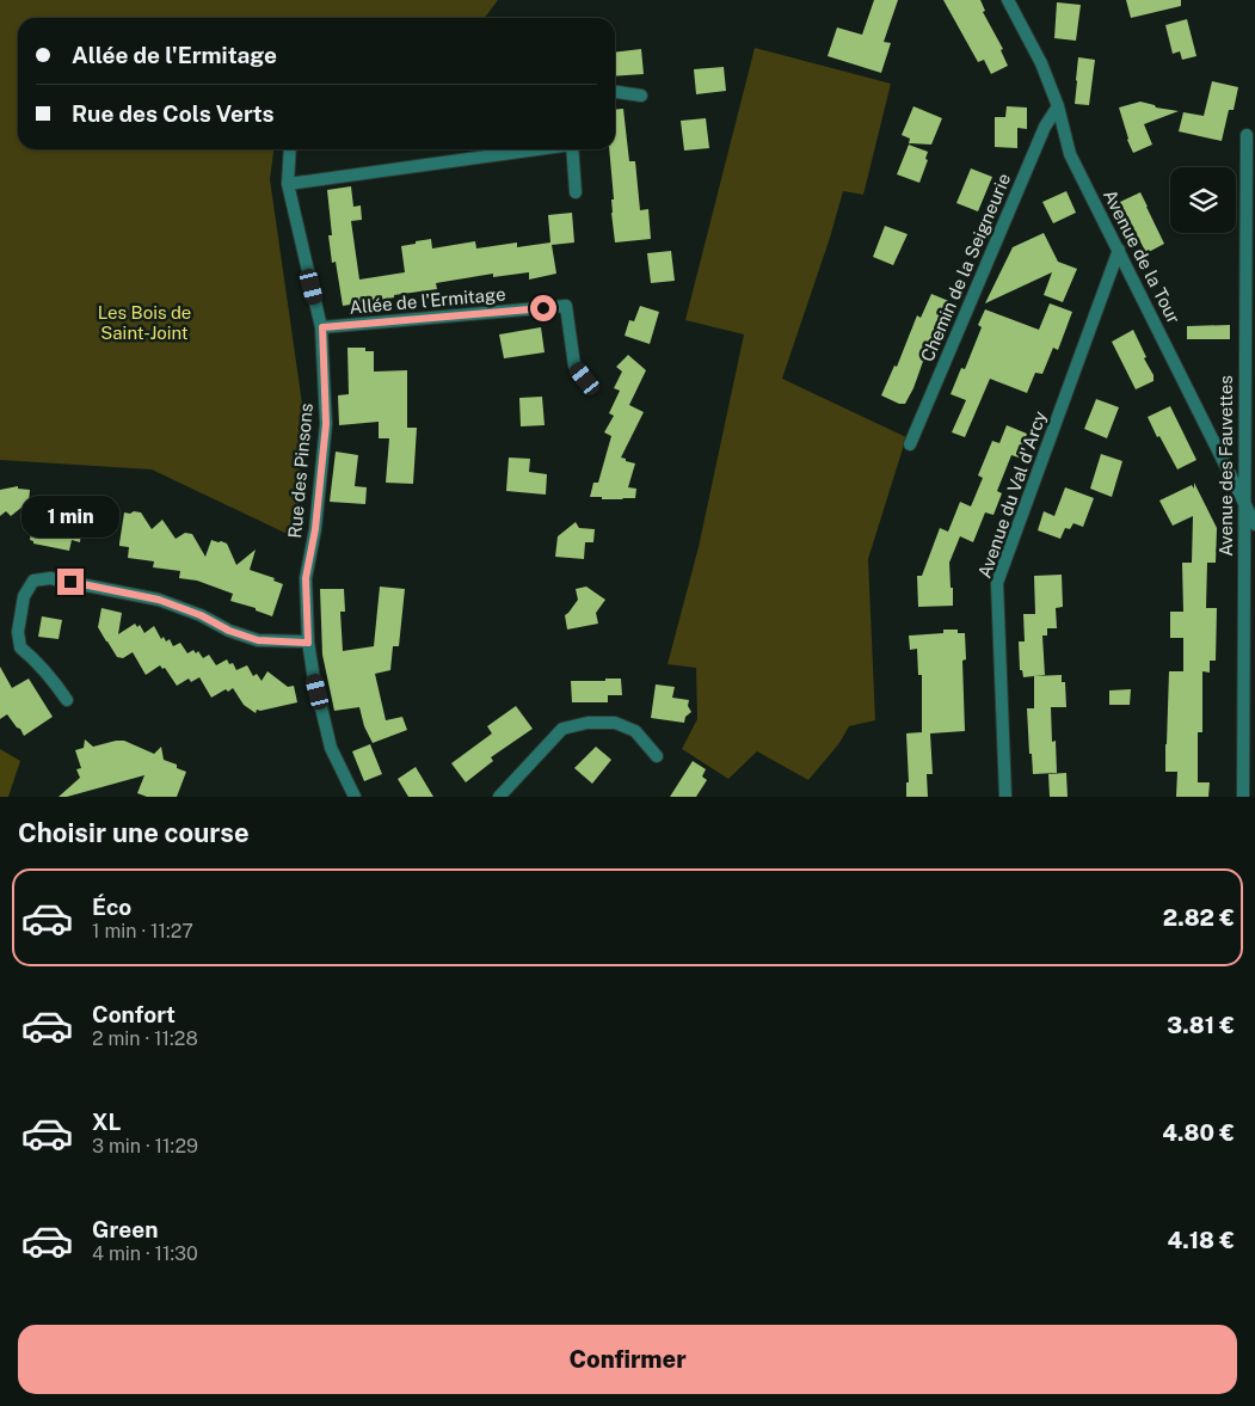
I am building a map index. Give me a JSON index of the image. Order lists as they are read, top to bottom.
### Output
{
  "streets": {
    "street": [
      "Avenue de la Tour",
      "Chemin de la Seigneurie",
      "Allée de l'Ermitage",
      "Avenue des Fauvettes",
      "Rue des Pinsons",
      "Avenue du Val d'Arcy"
    ]
  },
  "crossings": [
    ["Avenue de la Tour", "Chemin de la Seigneurie"],
    ["Avenue de la Tour", "Avenue des Fauvettes"],
    ["Avenue de la Tour", "Avenue du Val d'Arcy"],
    ["Allée de l'Ermitage", "Rue des Pinsons"]
  ],
  "parks": ["Les Bois de Saint-Joint"],
  "page": {
    "banner": ["Allée de l'Ermitage", "Rue des Cols Verts"],
    "bubble": "1 min",
    "heading": "Choisir une course",
    "list": [
      {
        "name": "Éco",
        "note": "1 min · 11:27",
        "value": "2.82 €"
      },
      {
        "name": "Confort",
        "note": "2 min · 11:28",
        "value": "3.81 €"
      },
      {
        "name": "XL",
        "note": "3 min · 11:29",
        "value": "4.80 €"
      },
      {
        "name": "Green",
        "note": "4 min · 11:30",
        "value": "4.18 €"
      }
    ],
    "buttons": "Confirmer"
  }
}
